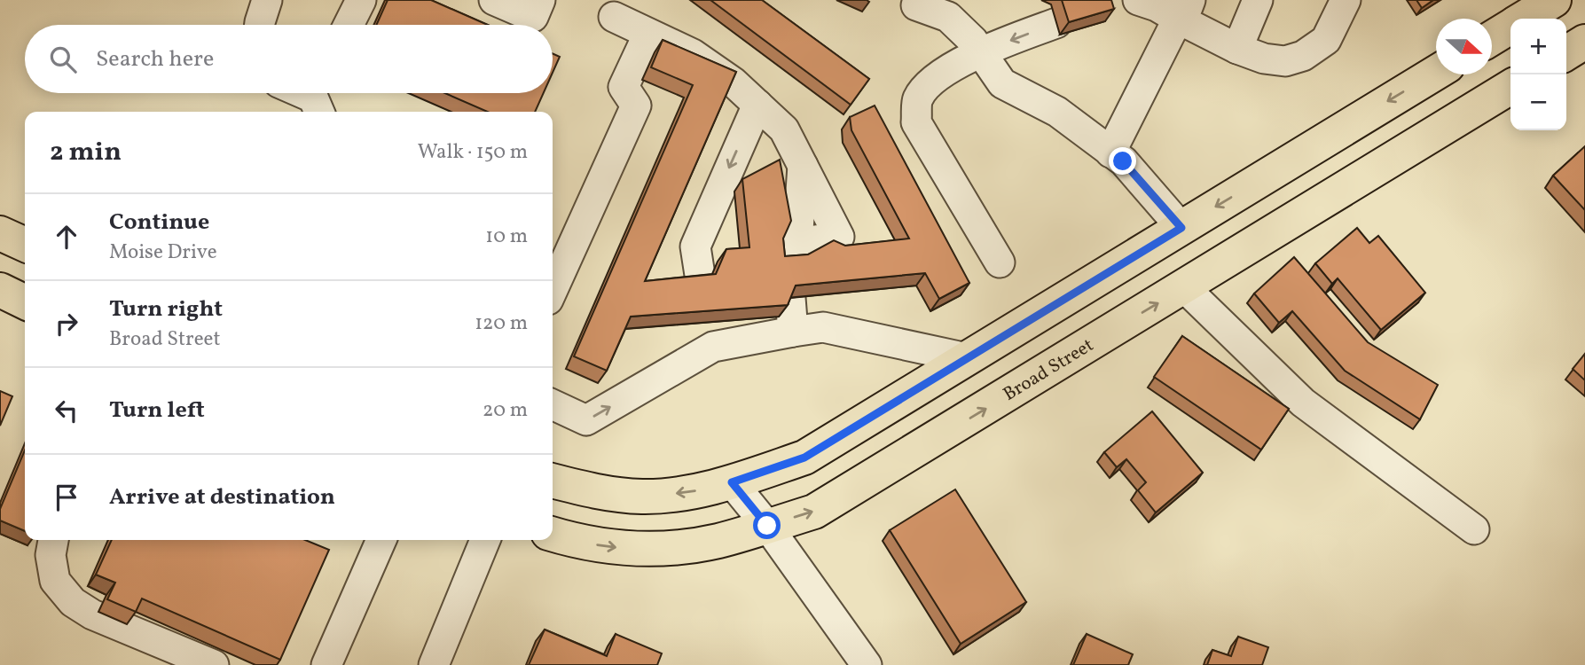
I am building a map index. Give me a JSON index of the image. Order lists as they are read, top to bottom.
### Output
{
  "streets": {
    "main road": ["Broad Street"]
  },
  "north": "right",
  "page": {
    "map_buttons": ["+", "−"],
    "search": "Search here",
    "heading": ["2 min", "Walk · 150 m"],
    "list": [
      ["Continue", "Moise Drive", "10 m"],
      ["Turn right", "Broad Street", "120 m"],
      ["Turn left", "20 m"],
      "Arrive at destination"
    ]
  }
}
